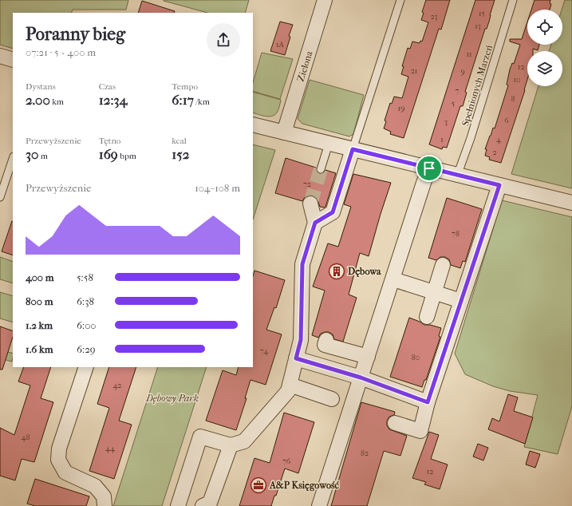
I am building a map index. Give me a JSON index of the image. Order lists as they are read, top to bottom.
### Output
{
  "streets": {
    "street": ["Zielona"],
    "lane": ["Spełnionych Marzeń"]
  },
  "parks": ["Dębowy Park"],
  "places": {
    "building": ["Dębowa"],
    "office": ["A&P Księgowość"]
  },
  "house_numbers": [
    "15",
    "23",
    "13",
    "1A",
    "11",
    "12",
    "21",
    "9",
    "10",
    "7",
    "8",
    "5",
    "19",
    "6",
    "3",
    "1",
    "4",
    "2",
    "72",
    "78",
    "74",
    "80",
    "42",
    "48",
    "44",
    "82",
    "76",
    "12"
  ],
  "page": {
    "heading": ["Poranny bieg", "07:21 · 5 × 400 m"],
    "stats": [
      ["Dystans", "2.00 km"],
      ["Czas", "12:34"],
      ["Tempo", "6:17 /km"],
      ["Przewyższenie", "30 m"],
      ["Tętno", "169 bpm"],
      ["kcal", "152"]
    ],
    "chart": ["Przewyższenie", "104–108 m"],
    "list": [
      {
        "name": "400 m",
        "note": "5:58"
      },
      {
        "name": "800 m",
        "note": "6:38"
      },
      {
        "name": "1.2 km",
        "note": "6:00"
      },
      {
        "name": "1.6 km",
        "note": "6:29"
      }
    ]
  }
}
